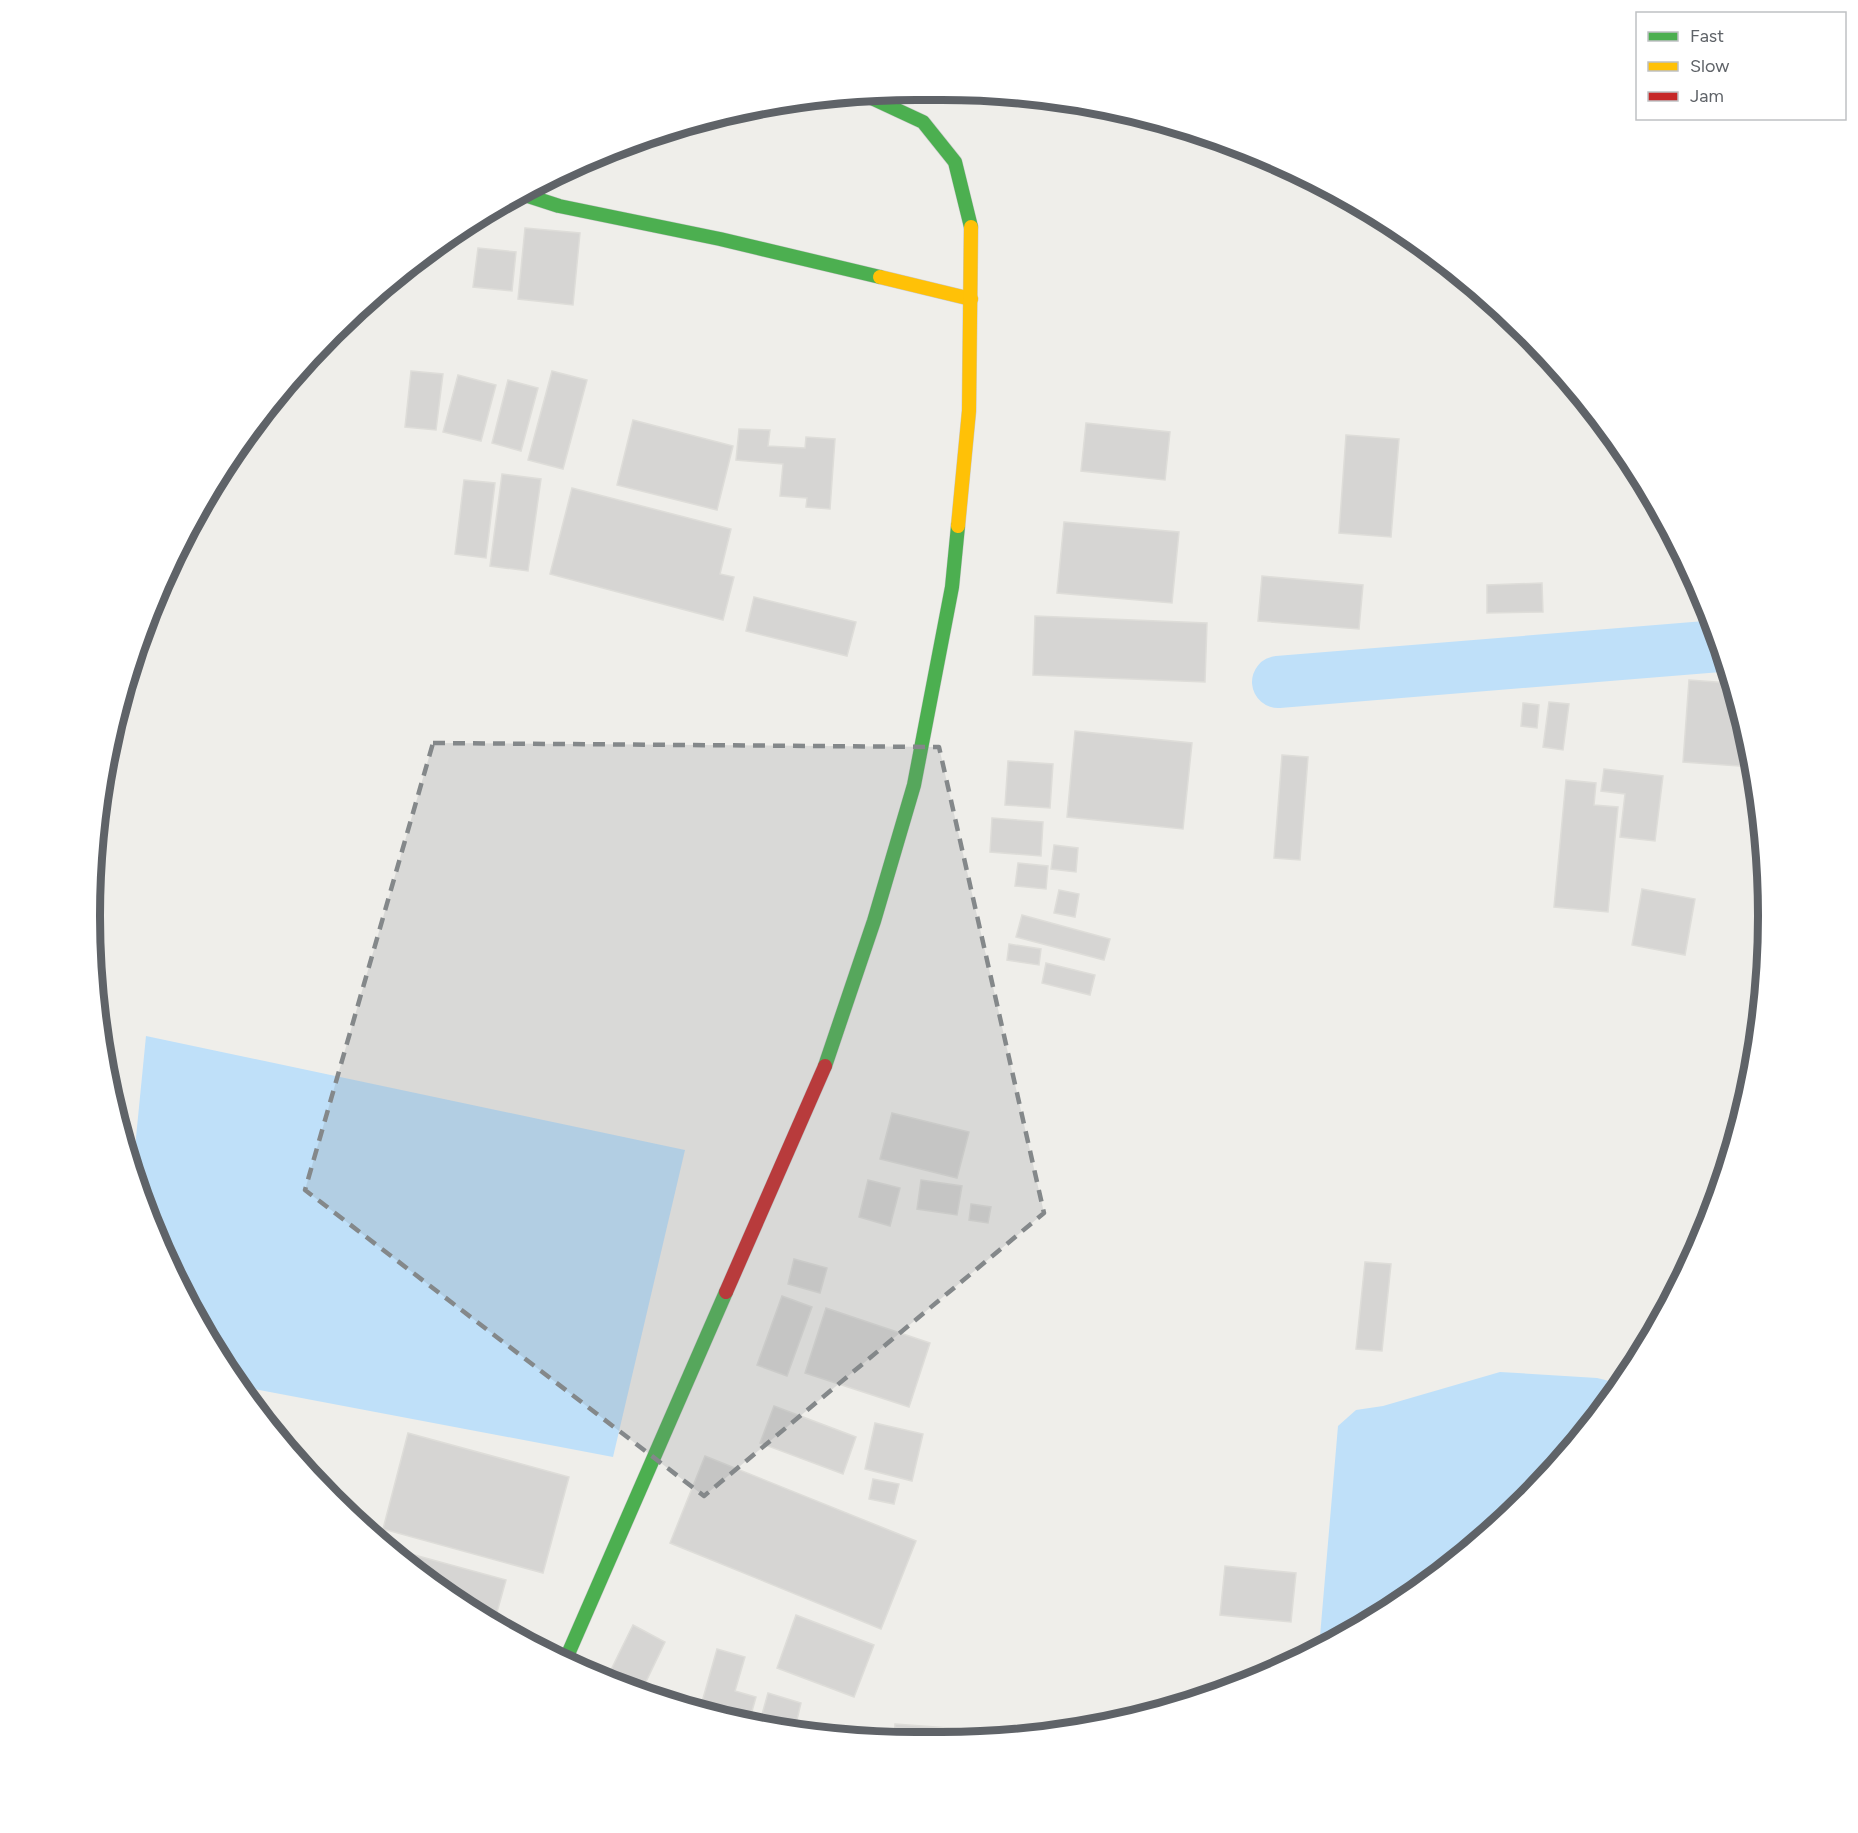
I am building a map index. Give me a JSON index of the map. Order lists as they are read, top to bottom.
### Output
{
  "legend": ["Fast", "Slow", "Jam"]
}
